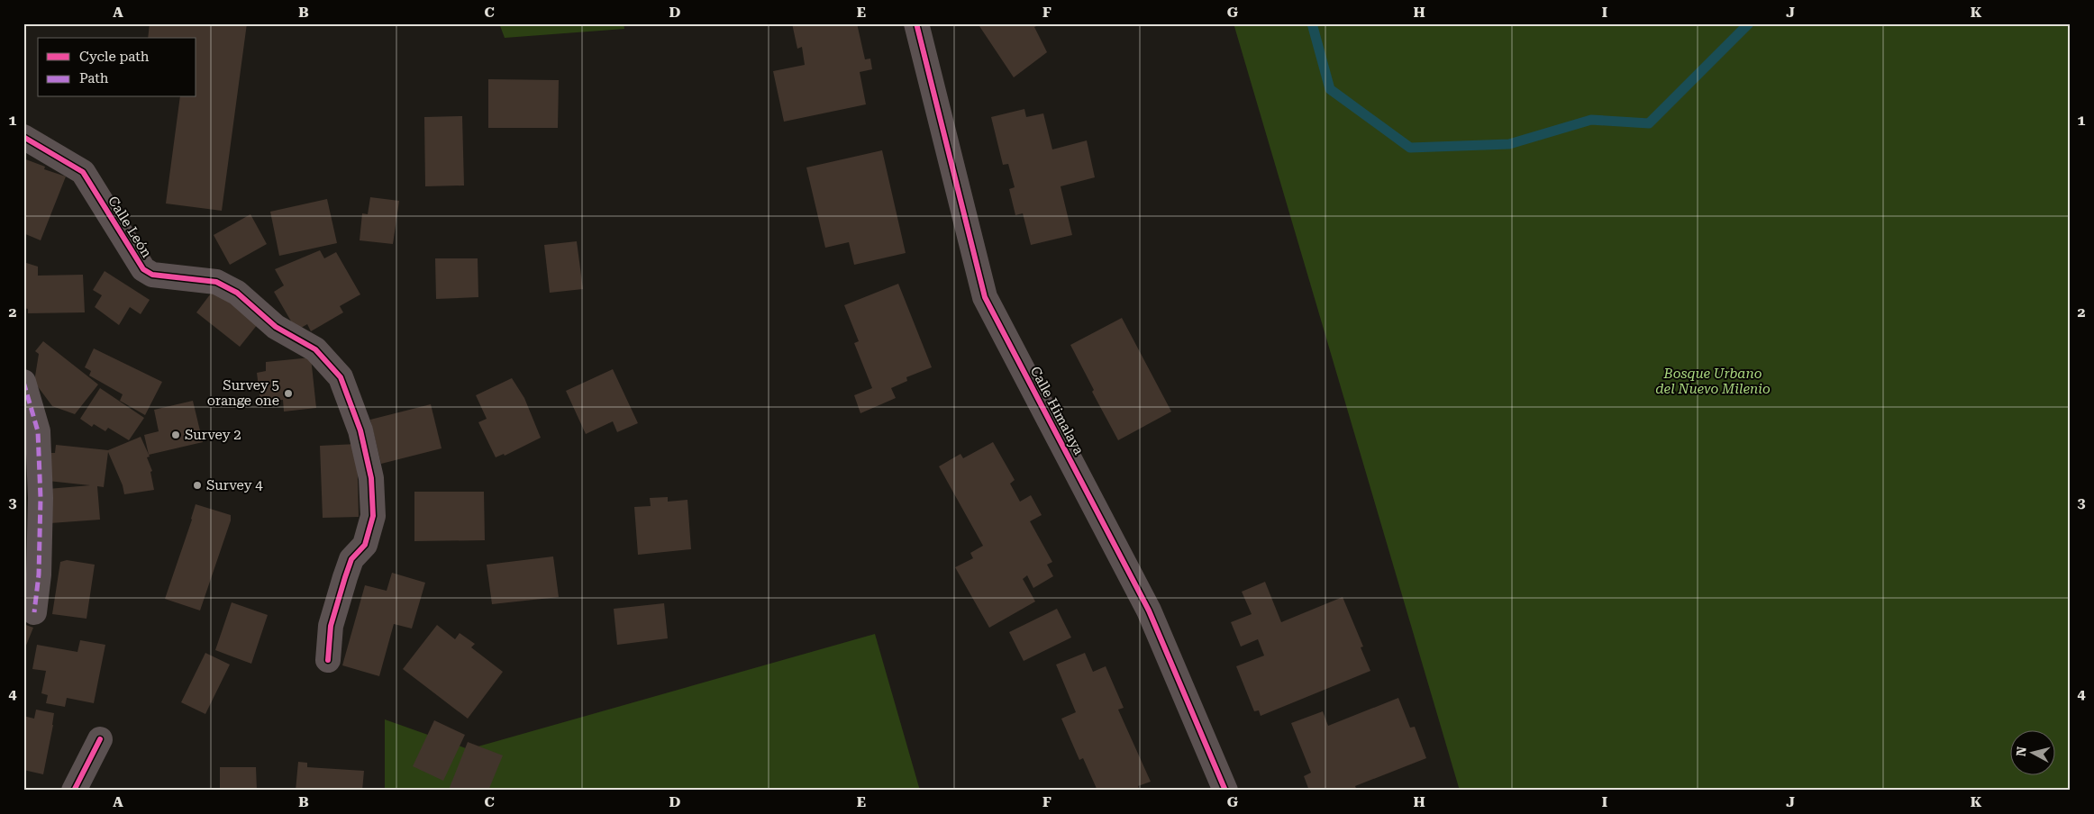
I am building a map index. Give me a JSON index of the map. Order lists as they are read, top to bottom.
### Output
{
  "streets": {
    "street": ["Calle León", "Calle Himalaya"]
  },
  "parks": ["Bosque Urbano del Nuevo Milenio"],
  "places": ["Survey 5 orange one", "Survey 2", "Survey 4"],
  "legend": ["Cycle path", "Path"],
  "north": "left",
  "grid": {
    "columns": [
      "A",
      "B",
      "C",
      "D",
      "E",
      "F",
      "G",
      "H",
      "I",
      "J",
      "K"
    ],
    "rows": [
      "1",
      "2",
      "3",
      "4"
    ]
  }
}
